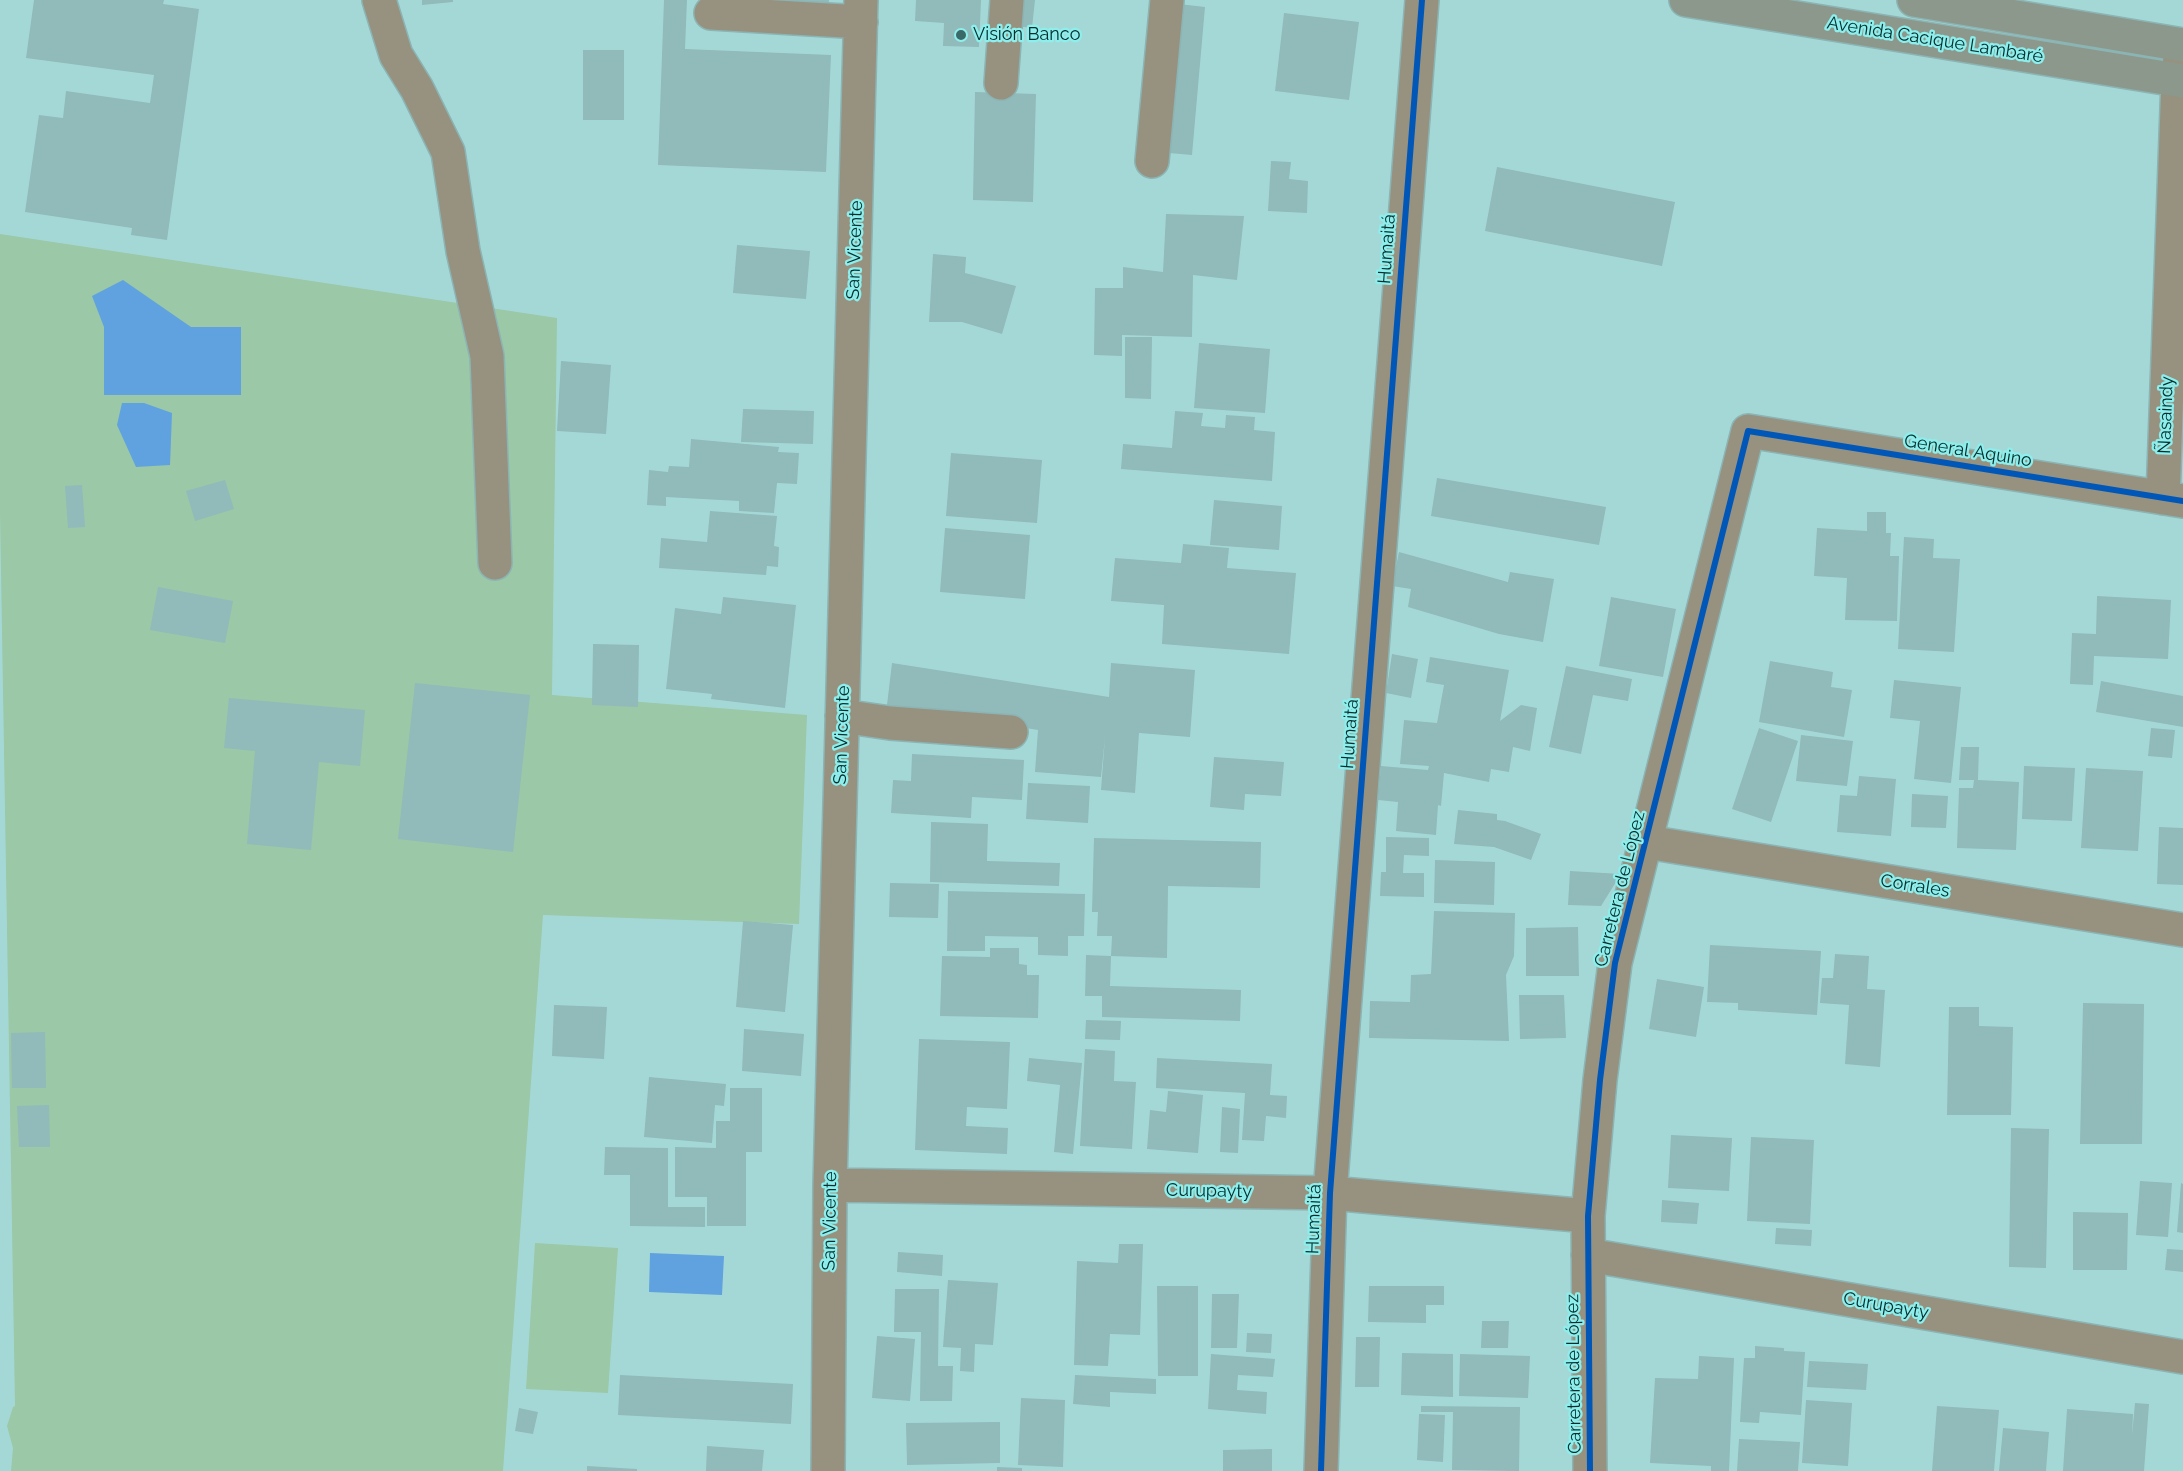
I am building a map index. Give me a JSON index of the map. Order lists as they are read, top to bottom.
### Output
{
  "streets": {
    "main road": ["Avenida Cacique Lambaré"],
    "street": [
      "Humaitá",
      "San Vicente",
      "Ñasaindy",
      "General Aquino",
      "Corrales",
      "Carretera de López",
      "Curupayty"
    ]
  },
  "crossings": [
    ["Avenida Cacique Lambaré", "Ñasaindy"],
    ["Humaitá", "Curupayty"],
    ["San Vicente", "Curupayty"],
    ["Ñasaindy", "General Aquino"],
    ["General Aquino", "Carretera de López"],
    ["Corrales", "Carretera de López"],
    ["Carretera de López", "Curupayty"]
  ],
  "places": ["Visión Banco"]
}
